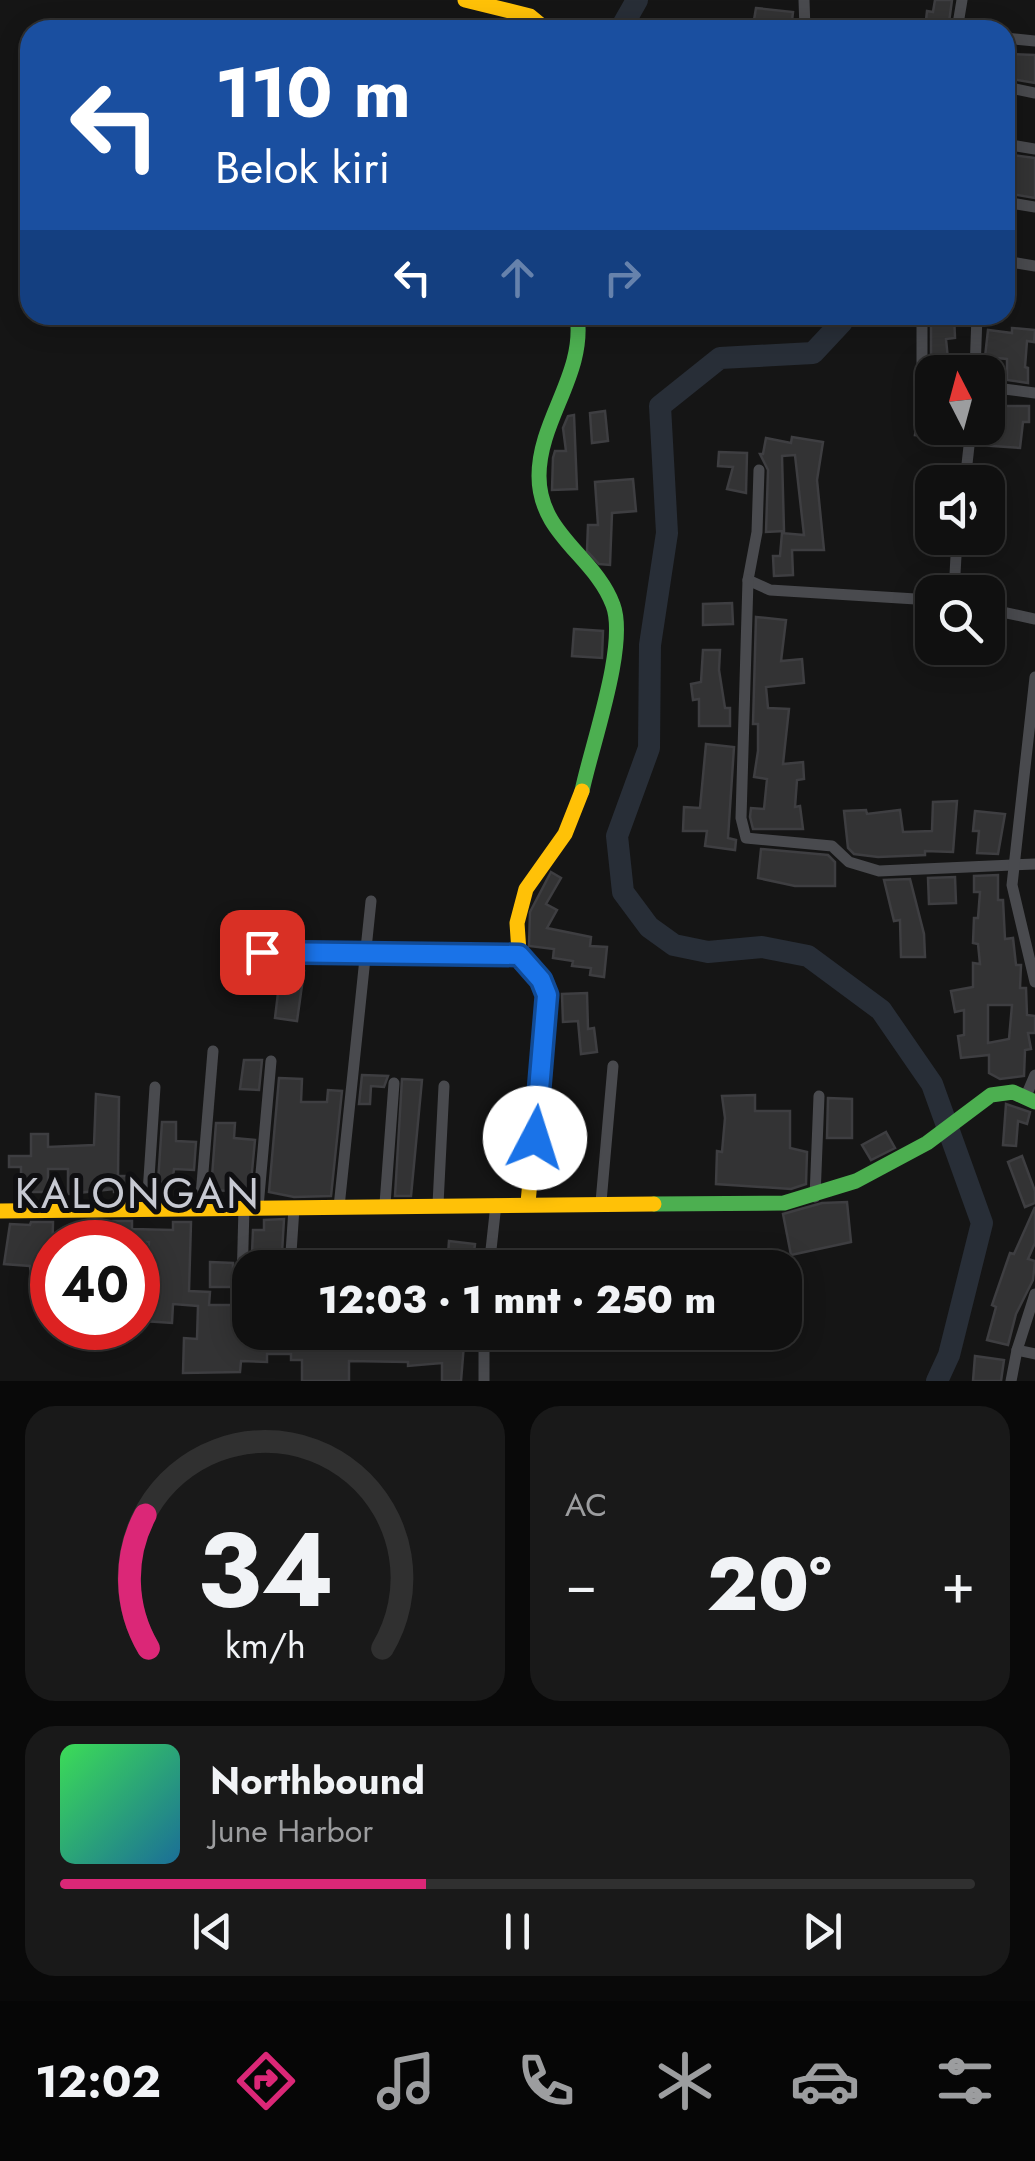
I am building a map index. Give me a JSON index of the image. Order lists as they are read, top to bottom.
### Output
{
  "districts": ["KALONGAN"],
  "north": "top",
  "page": {
    "turn": ["110 m", "Belok kiri"],
    "limit": "40",
    "trip": "12:03 · 1 mnt · 250 m",
    "tile": "AC",
    "heat": ["−", "20°", "+"],
    "song": ["Northbound", "June Harbor"],
    "tabs": "12:02",
    "gauge": ["34", "km/h"]
  }
}
